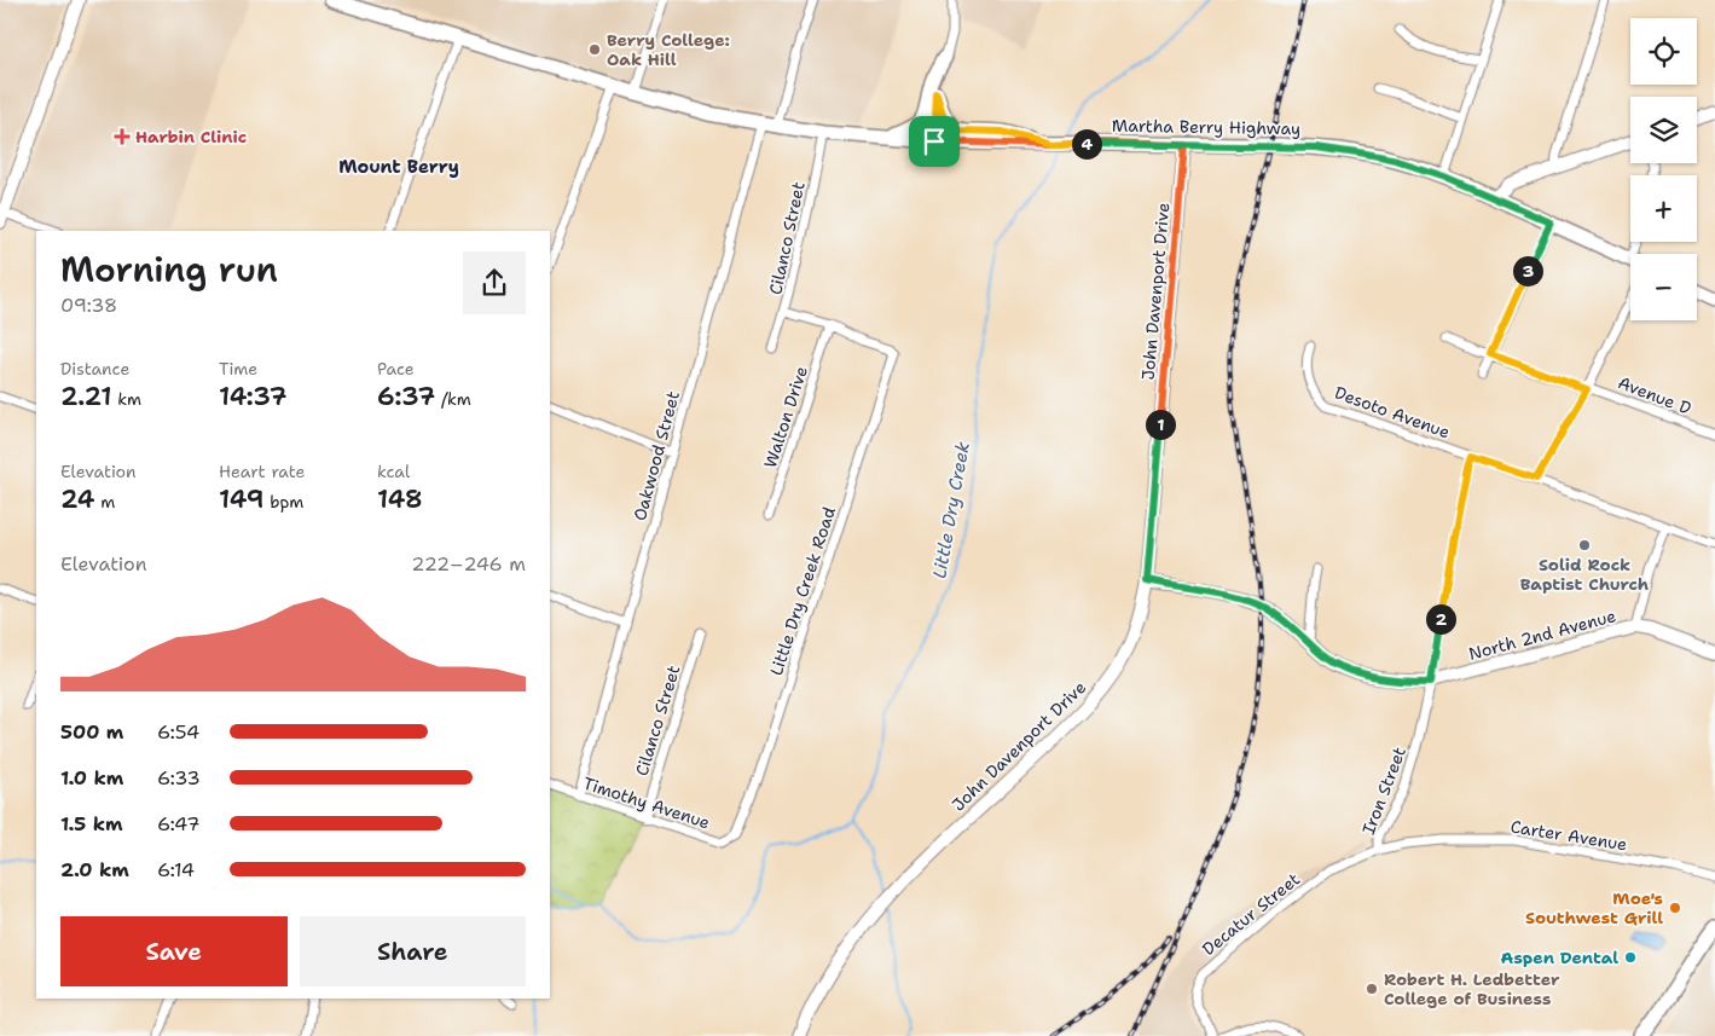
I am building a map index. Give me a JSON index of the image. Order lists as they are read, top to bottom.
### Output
{
  "streets": {
    "main road": ["Martha Berry Highway"],
    "street": [
      "Cilanco Street",
      "John Davenport Drive",
      "Avenue D",
      "Desoto Avenue",
      "Walton Drive",
      "Oakwood Street",
      "Little Dry Creek Road",
      "North 2nd Avenue",
      "Iron Street",
      "Timothy Avenue",
      "Carter Avenue",
      "Decatur Street"
    ]
  },
  "crossings": [
    ["Martha Berry Highway", "John Davenport Drive"],
    ["Cilanco Street", "Timothy Avenue"],
    ["John Davenport Drive", "North 2nd Avenue"],
    ["Desoto Avenue", "Iron Street"],
    ["Walton Drive", "Little Dry Creek Road"],
    ["Oakwood Street", "Timothy Avenue"],
    ["Little Dry Creek Road", "Timothy Avenue"],
    ["North 2nd Avenue", "Iron Street"],
    ["Iron Street", "Carter Avenue"],
    ["Iron Street", "Decatur Street"],
    ["Carter Avenue", "Decatur Street"]
  ],
  "districts": ["Mount Berry"],
  "water": ["Little Dry Creek"],
  "places": {
    "other": [
      "Berry College: Oak Hill",
      "Solid Rock Baptist Church",
      "Moe's Southwest Grill",
      "Aspen Dental",
      "Robert H. Ledbetter College of Business"
    ],
    "health": ["Harbin Clinic"]
  },
  "page": {
    "map_buttons": ["+", "−"],
    "pins": [
      "4",
      "3",
      "1",
      "2"
    ],
    "heading": ["Morning run", "09:38"],
    "stats": [
      ["Distance", "2.21 km"],
      ["Time", "14:37"],
      ["Pace", "6:37 /km"],
      ["Elevation", "24 m"],
      ["Heart rate", "149 bpm"],
      ["kcal", "148"]
    ],
    "chart": ["Elevation", "222–246 m"],
    "list": [
      {
        "name": "500 m",
        "note": "6:54"
      },
      {
        "name": "1.0 km",
        "note": "6:33"
      },
      {
        "name": "1.5 km",
        "note": "6:47"
      },
      {
        "name": "2.0 km",
        "note": "6:14"
      }
    ],
    "buttons": ["Save", "Share"]
  }
}
